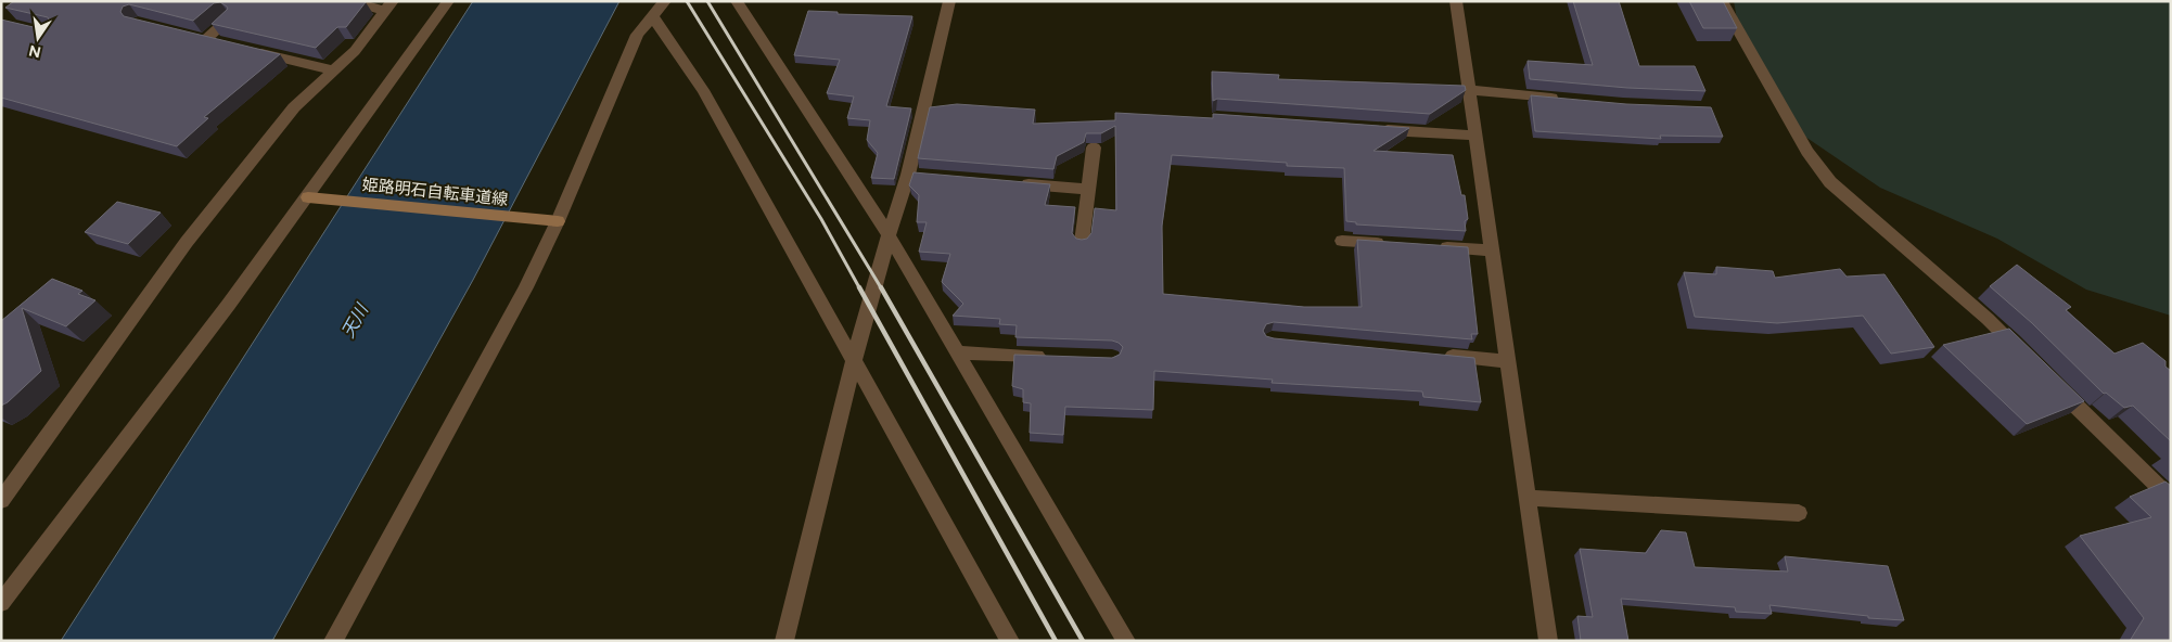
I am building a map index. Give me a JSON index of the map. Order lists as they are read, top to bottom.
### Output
{
  "streets": {
    "main road": ["姫路明石自転車道線"]
  },
  "water": ["天川"],
  "north": "bottom"
}
